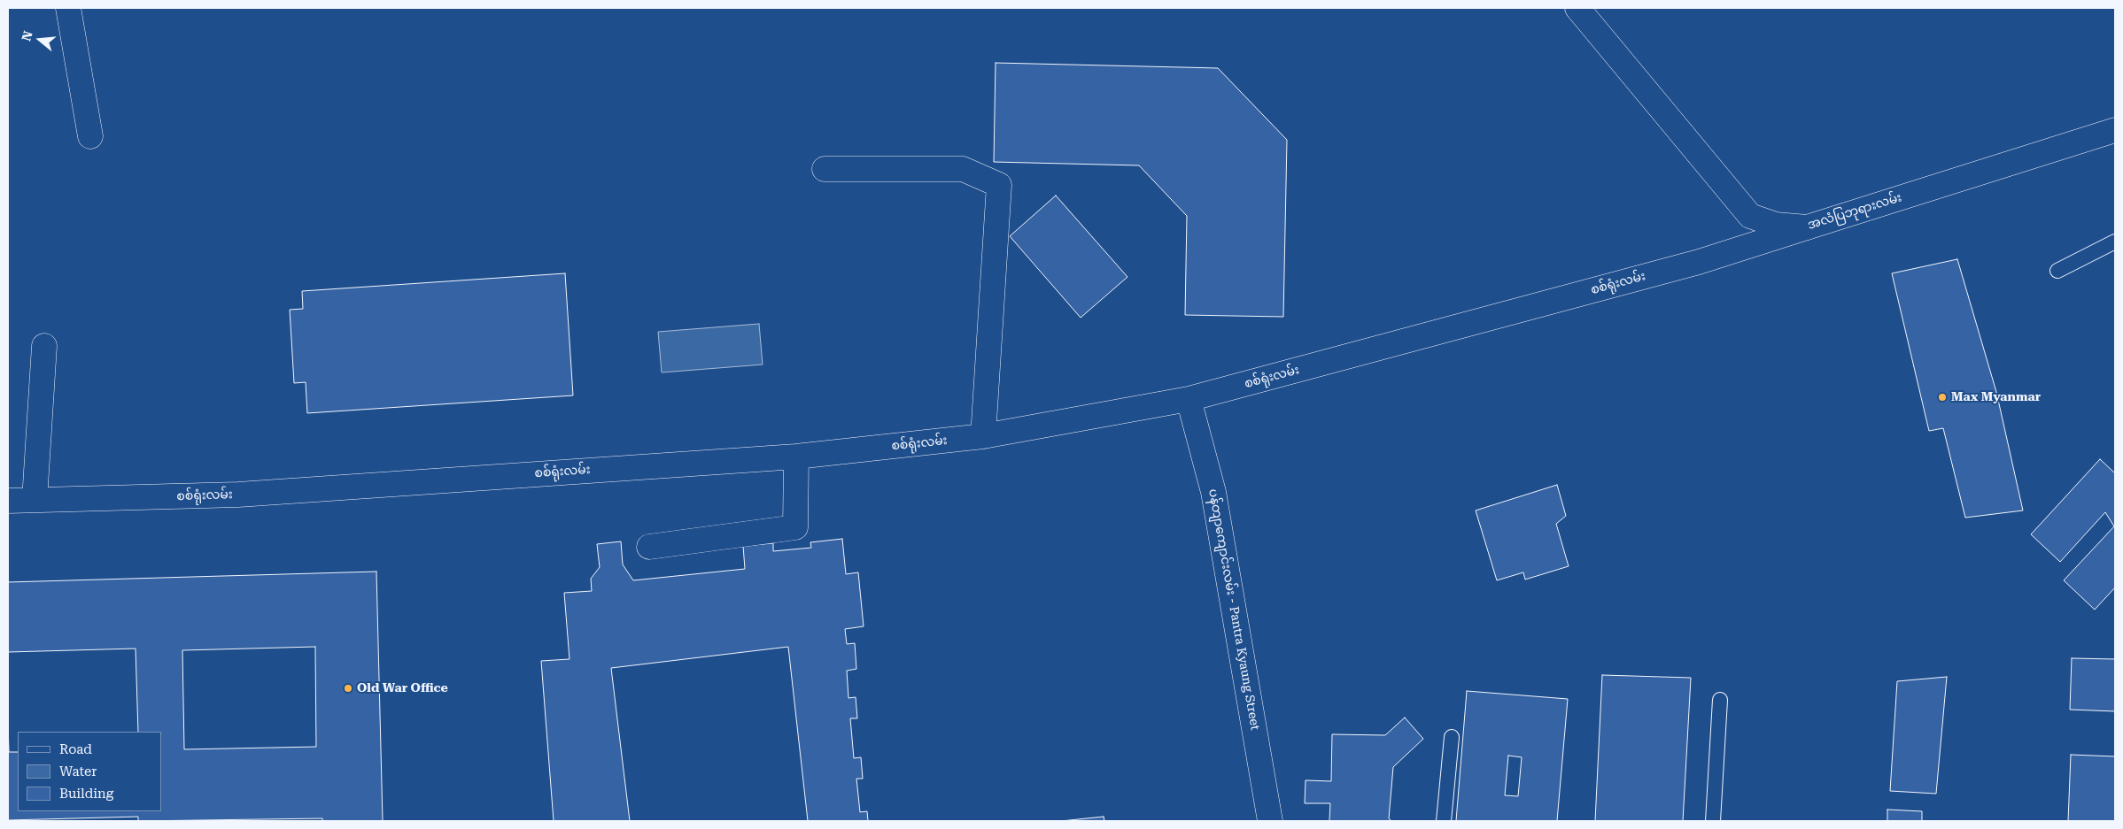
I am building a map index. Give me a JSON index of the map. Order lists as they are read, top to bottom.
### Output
{
  "streets": {
    "street": ["အလံပြဘုရားလမ်း", "စစ်ရုံးလမ်း", "ပန်တျာကျောင်းလမ်း - Pantra Kyaung Street"]
  },
  "crossings": [
    ["အလံပြဘုရားလမ်း", "စစ်ရုံးလမ်း"],
    ["စစ်ရုံးလမ်း", "ပန်တျာကျောင်းလမ်း - Pantra Kyaung Street"]
  ],
  "places": ["Max Myanmar", "Old War Office"],
  "legend": ["Road", "Water", "Building"],
  "north": "left"
}
